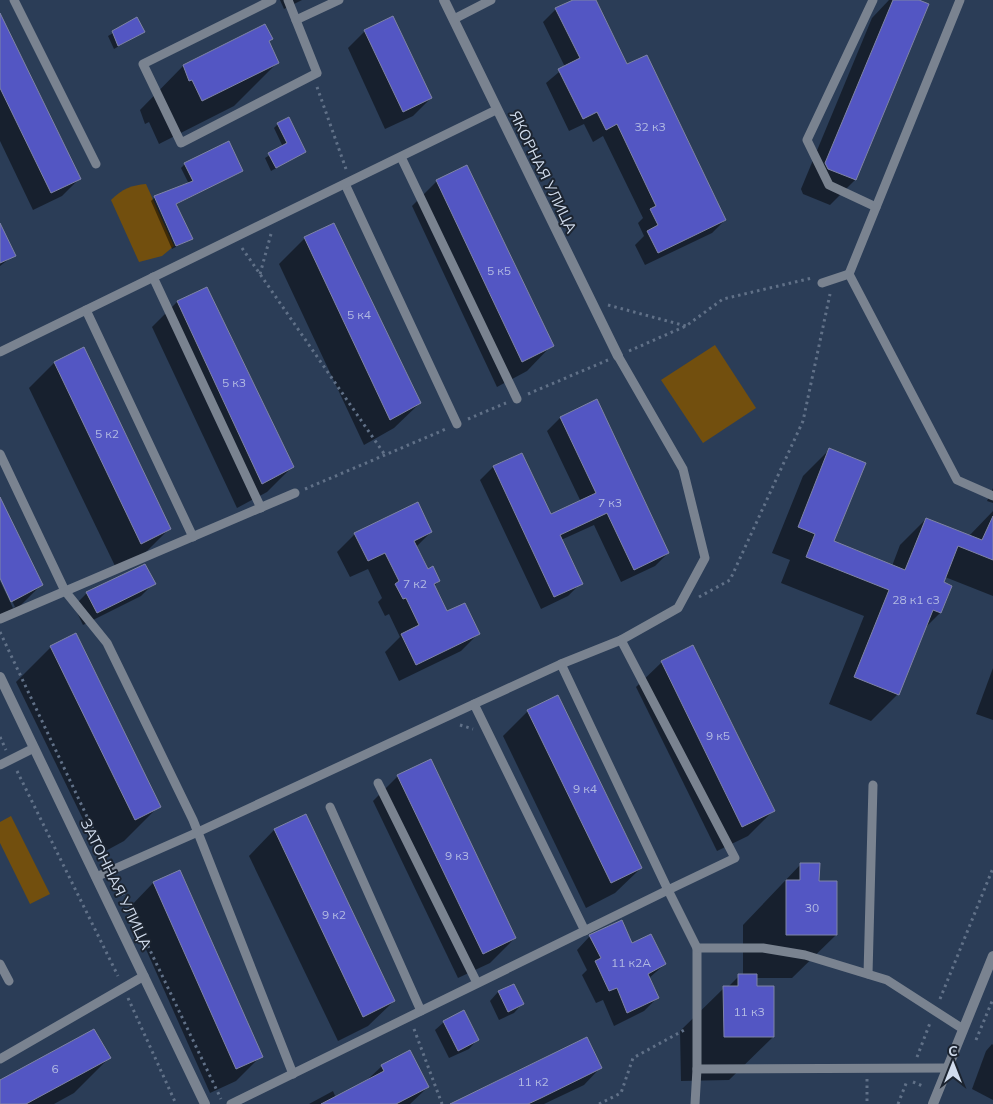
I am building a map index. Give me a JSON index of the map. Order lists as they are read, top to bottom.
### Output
{
  "streets": {
    "street": ["ЯКОРНАЯ УЛИЦА", "ЗАТОННАЯ УЛИЦА"]
  },
  "house_numbers": [
    "32 к3",
    "5 к5",
    "5 к4",
    "5 к3",
    "5 к2",
    "7 к3",
    "7 к2",
    "28 к1 с3",
    "9 к5",
    "9 к4",
    "9 к3",
    "30",
    "9 к2",
    "11 к2А",
    "11 к3",
    "6",
    "11 к2"
  ],
  "north": "top"
}
